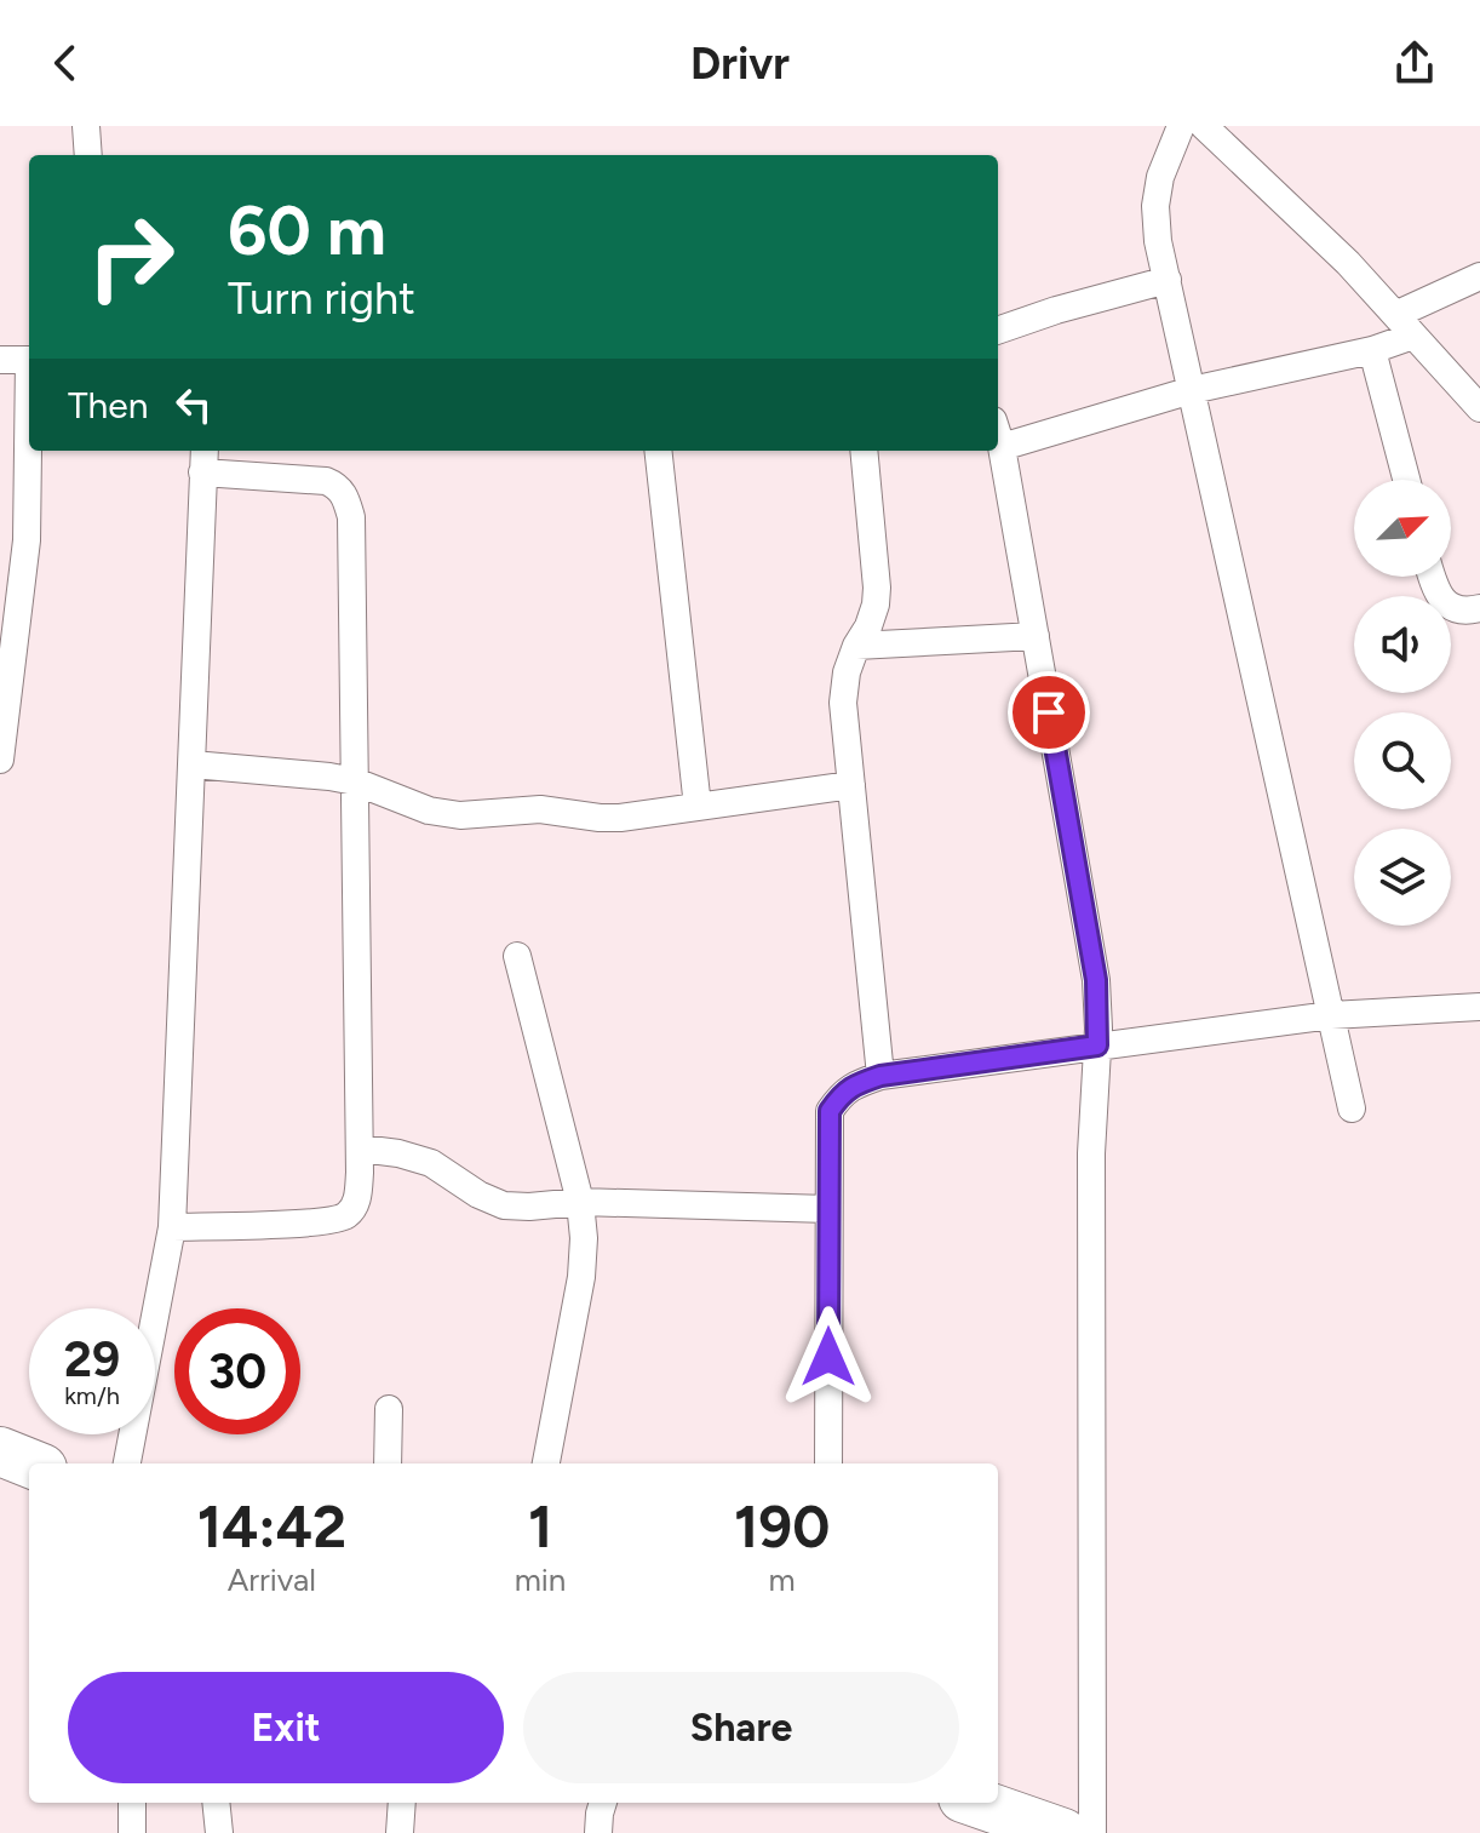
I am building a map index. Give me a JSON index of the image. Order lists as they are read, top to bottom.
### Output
{
  "north": "top right",
  "page": {
    "header": "Drivr",
    "turn": ["60 m", "Turn right"],
    "then": "Then",
    "speed": "29 km/h",
    "limit": "30",
    "eta": [
      "14:42",
      "Arrival",
      "1",
      "min",
      "190",
      "m"
    ],
    "buttons": ["Exit", "Share"]
  }
}
